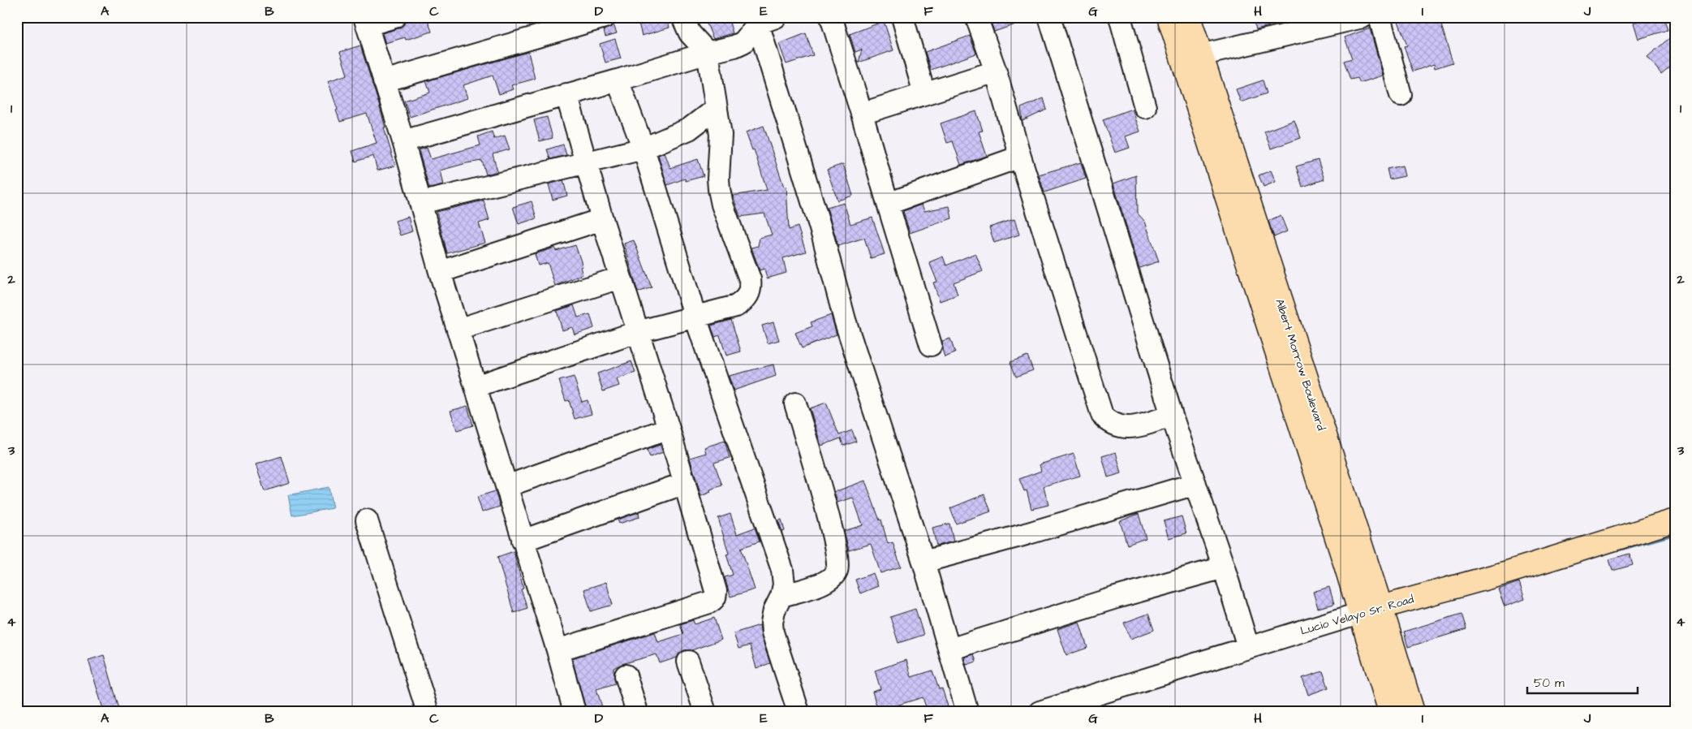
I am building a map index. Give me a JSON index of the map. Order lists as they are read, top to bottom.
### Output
{
  "streets": {
    "main road": ["Albert Morrow Boulevard", "Lucio Velayo Sr. Road"]
  },
  "crossings": [
    ["Albert Morrow Boulevard", "Lucio Velayo Sr. Road"]
  ],
  "scale_bar": "50 m",
  "grid": {
    "columns": [
      "A",
      "B",
      "C",
      "D",
      "E",
      "F",
      "G",
      "H",
      "I",
      "J"
    ],
    "rows": [
      "1",
      "2",
      "3",
      "4"
    ]
  }
}
